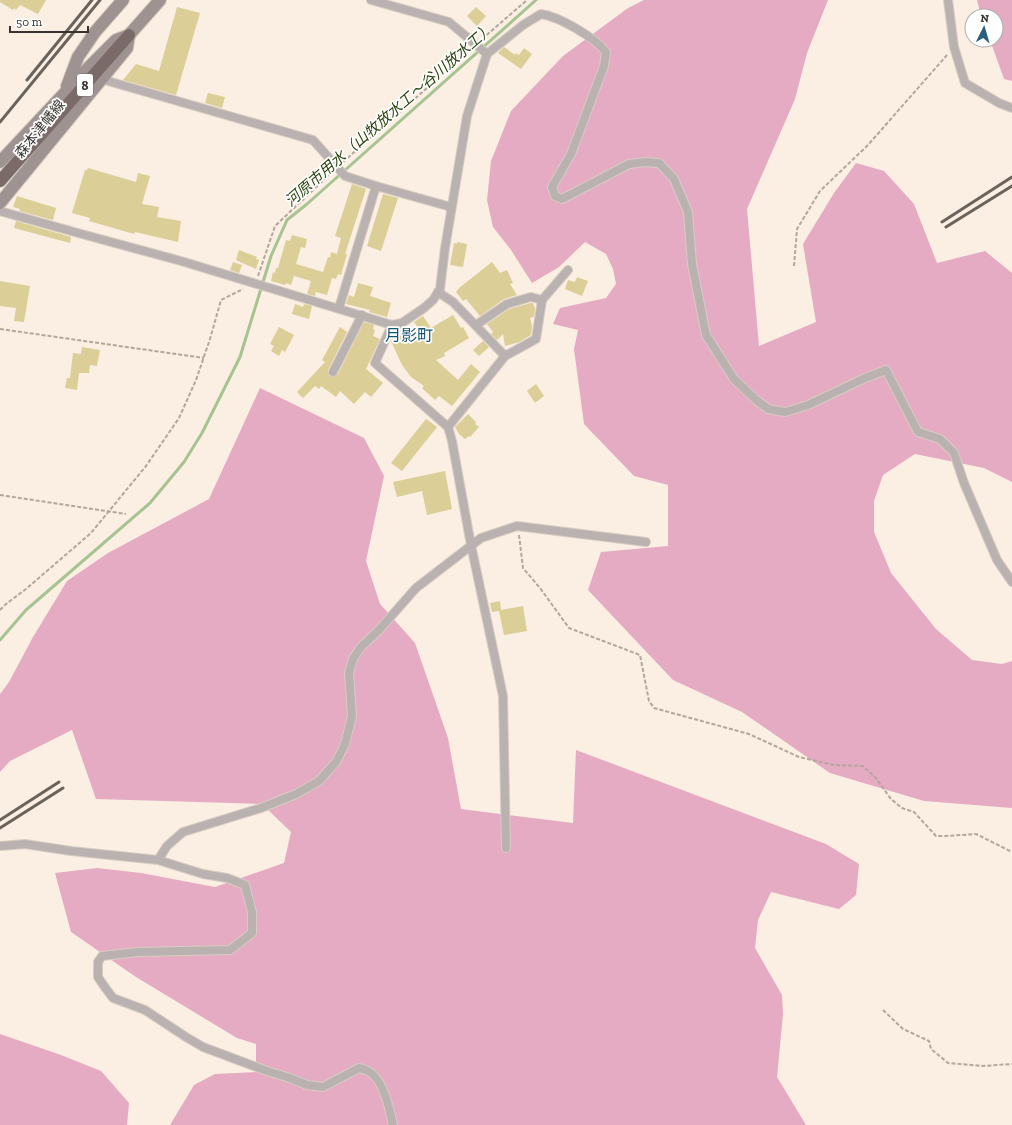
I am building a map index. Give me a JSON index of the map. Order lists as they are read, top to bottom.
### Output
{
  "streets": {
    "highway": ["8"],
    "main road": ["森本津幡線"]
  },
  "crossings": [
    ["8", "森本津幡線"]
  ],
  "districts": ["月影町"],
  "water": ["河原市用水（山牧放水工～谷川放水工）"],
  "scale_bar": "50 m",
  "north": "top"
}
